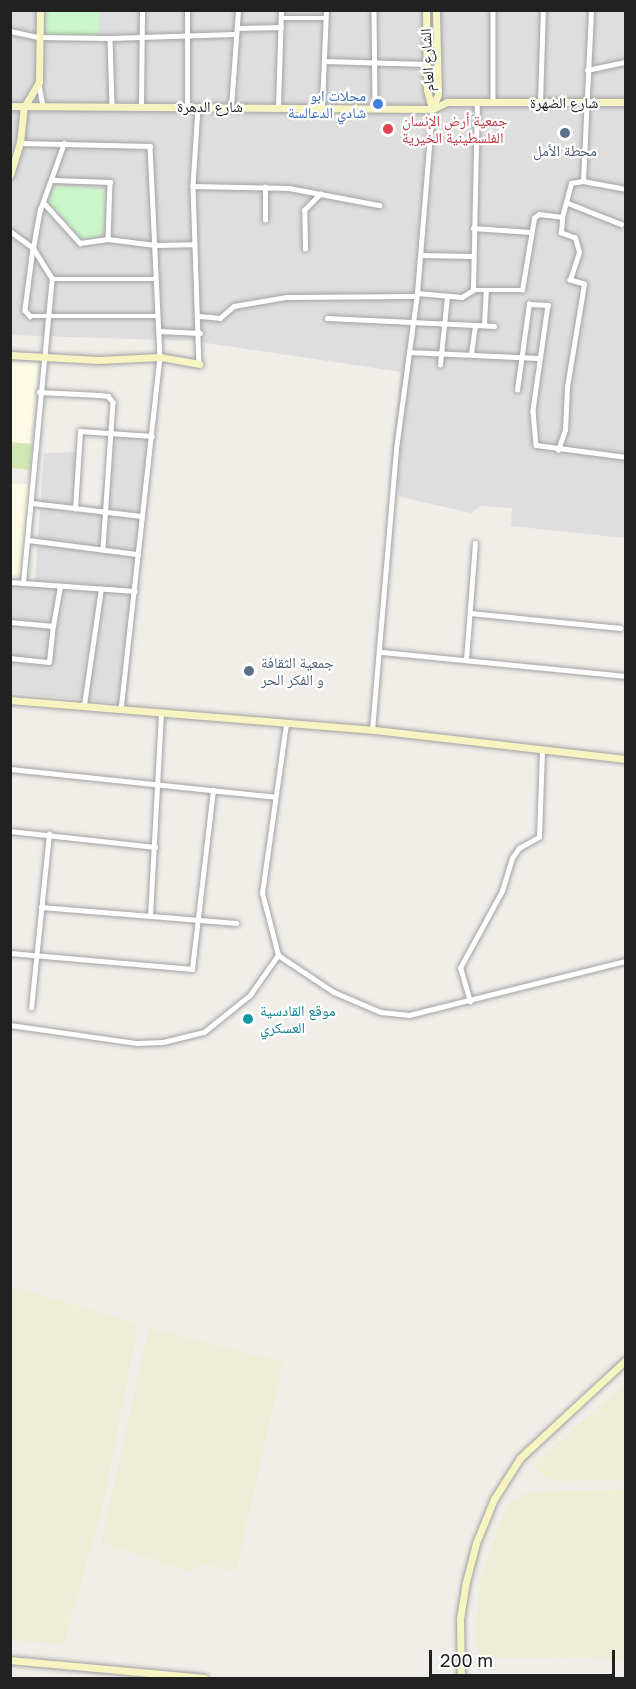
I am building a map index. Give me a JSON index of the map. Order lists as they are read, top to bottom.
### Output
{
  "streets": {
    "street": ["الشارع العام", "شارع الضهرة", "شارع الدهرة"]
  },
  "crossings": [
    ["الشارع العام", "شارع الضهرة"],
    ["شارع الضهرة", "شارع الدهرة"]
  ],
  "places": [
    "محلات ابو شادي الدعالسة",
    "جمعية أرض الإنسان الفلسطينية الخيرية",
    "محطة الأمل",
    "جمعية الثقافة و الفكر الحر",
    "موقع القادسية العسكري"
  ],
  "scale_bar": "200 m"
}
